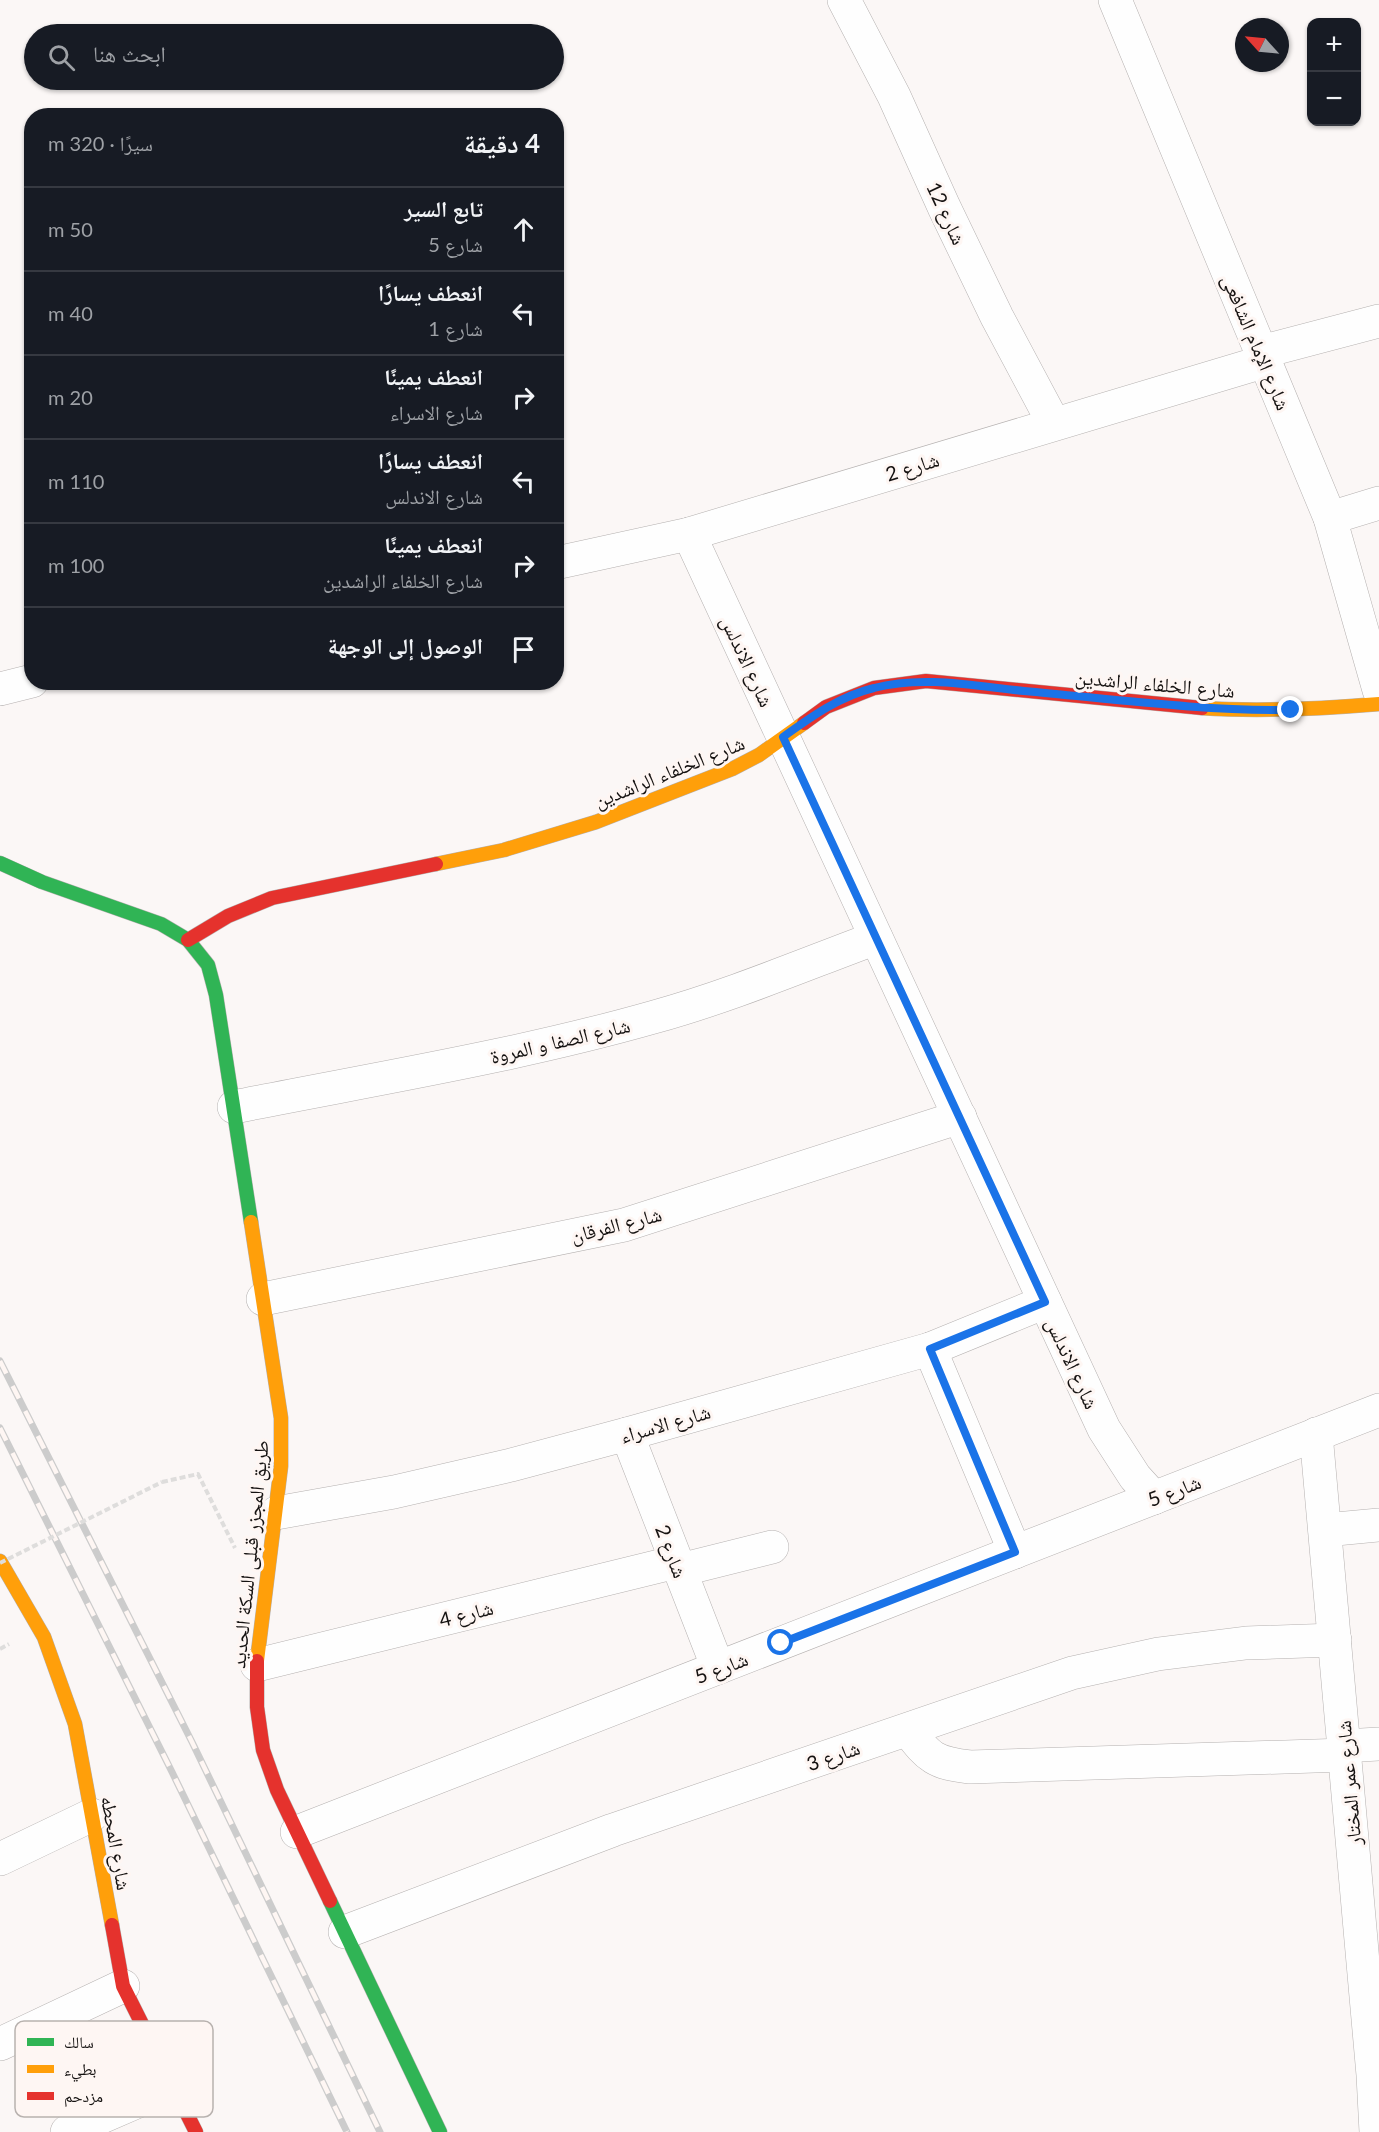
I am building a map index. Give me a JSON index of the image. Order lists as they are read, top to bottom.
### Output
{
  "streets": {
    "street": [
      "شارع 12",
      "شارع الإمام الشافعى",
      "شارع 2",
      "شارع الاندلس",
      "شارع الخلفاء الراشدين",
      "شارع الصفا و المروة",
      "شارع الفرقان",
      "شارع الاسراء",
      "شارع 5",
      "طريق المجزر قبلى السكة الحديد",
      "شارع 4",
      "شارع 3",
      "شارع عمر المختار",
      "شارع المحطه"
    ]
  },
  "crossings": [
    ["شارع 12", "شارع 2"],
    ["شارع الإمام الشافعى", "شارع 2"],
    ["شارع 2", "شارع الاندلس"],
    ["شارع 2", "شارع الاسراء"],
    ["شارع 2", "شارع 5"],
    ["شارع 2", "شارع 4"],
    ["شارع الاندلس", "شارع الخلفاء الراشدين"],
    ["شارع الاندلس", "شارع الصفا و المروة"],
    ["شارع الاندلس", "شارع الفرقان"],
    ["شارع الاندلس", "شارع الاسراء"],
    ["شارع الاندلس", "شارع 5"],
    ["شارع الخلفاء الراشدين", "طريق المجزر قبلى السكة الحديد"],
    ["شارع الصفا و المروة", "طريق المجزر قبلى السكة الحديد"],
    ["شارع الفرقان", "طريق المجزر قبلى السكة الحديد"],
    ["شارع الاسراء", "طريق المجزر قبلى السكة الحديد"],
    ["شارع 5", "طريق المجزر قبلى السكة الحديد"],
    ["شارع 5", "شارع عمر المختار"],
    ["طريق المجزر قبلى السكة الحديد", "شارع 4"],
    ["طريق المجزر قبلى السكة الحديد", "شارع 3"],
    ["شارع 3", "شارع عمر المختار"]
  ],
  "legend": ["سالك", "بطيء", "مزدحم"],
  "north": "top left",
  "page": {
    "map_buttons": ["+", "−"],
    "search": "ابحث هنا",
    "heading": ["4 دقيقة", "سيرًا · 320 m"],
    "list": [
      ["تابع السير", "شارع 5", "50 m"],
      ["انعطف يسارًا", "شارع 1", "40 m"],
      ["انعطف يمينًا", "شارع الاسراء", "20 m"],
      ["انعطف يسارًا", "شارع الاندلس", "110 m"],
      ["انعطف يمينًا", "شارع الخلفاء الراشدين", "100 m"],
      "الوصول إلى الوجهة"
    ]
  }
}
